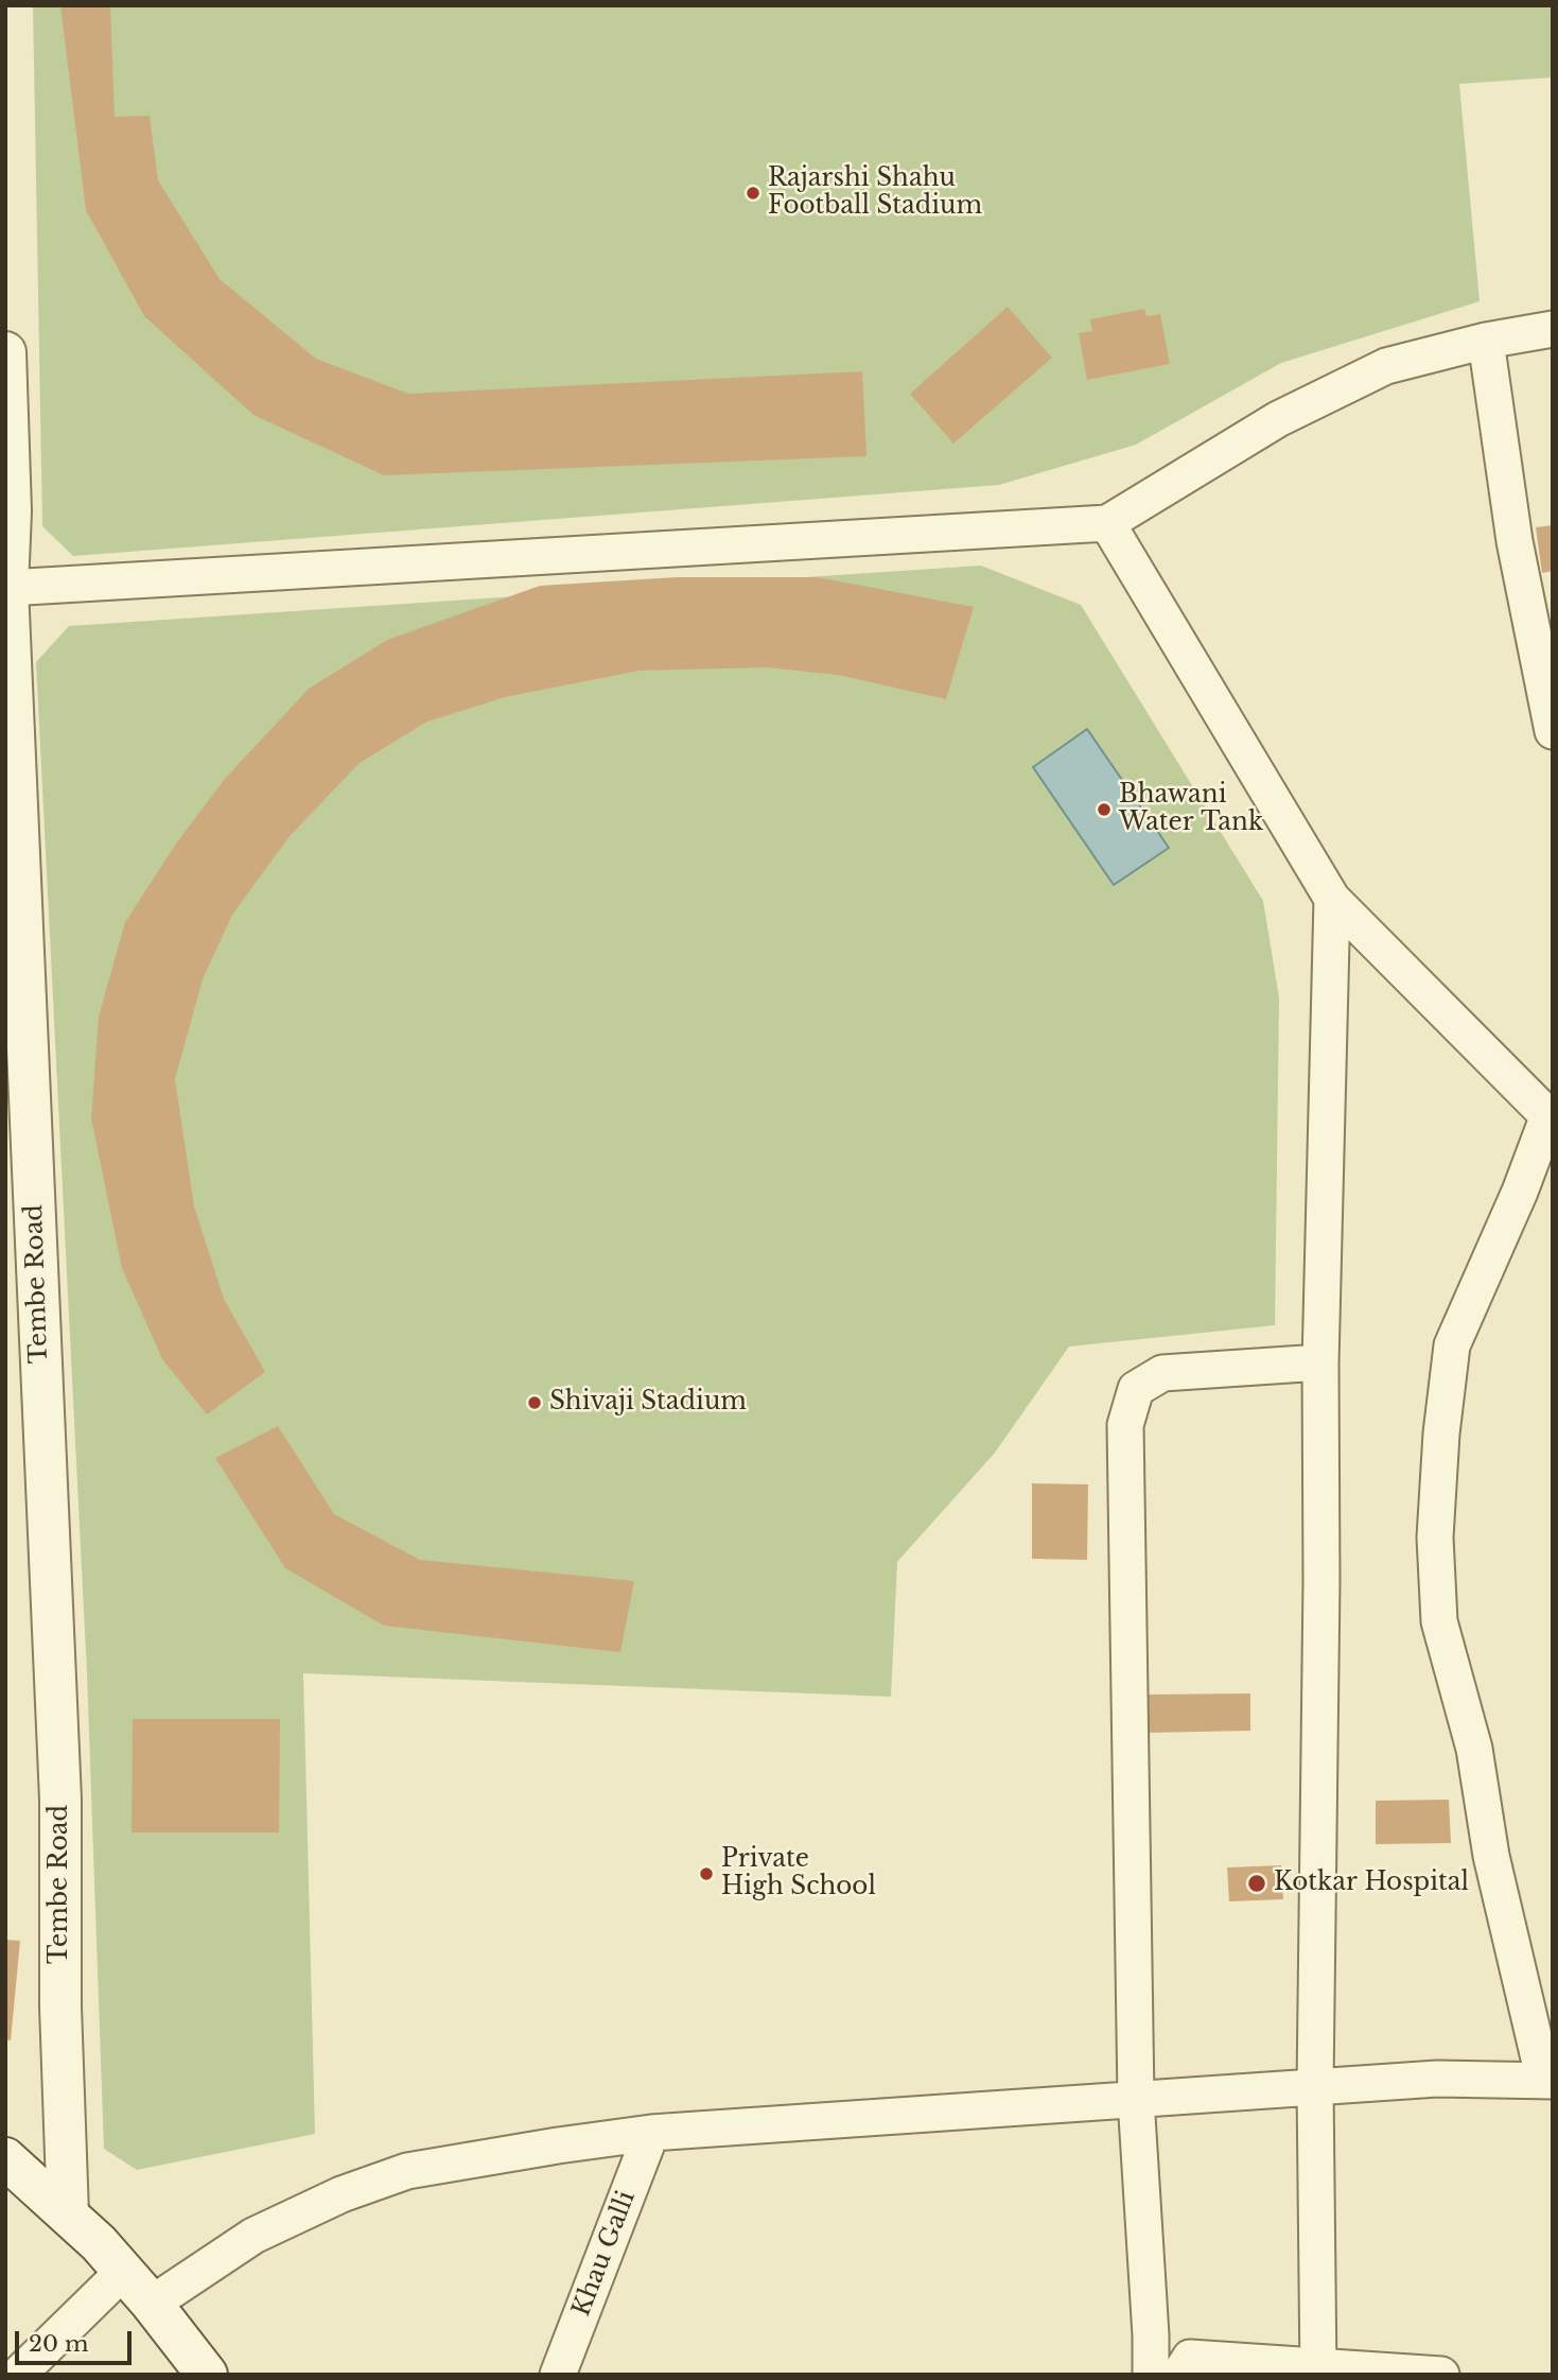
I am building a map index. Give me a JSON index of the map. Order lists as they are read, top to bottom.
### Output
{
  "streets": {
    "street": ["Tembe Road", "Khau Galli"]
  },
  "places": [
    "Rajarshi Shahu Football Stadium",
    "Bhawani Water Tank",
    "Shivaji Stadium",
    "Private High School",
    "Kotkar Hospital"
  ],
  "scale_bar": "20 m"
}
